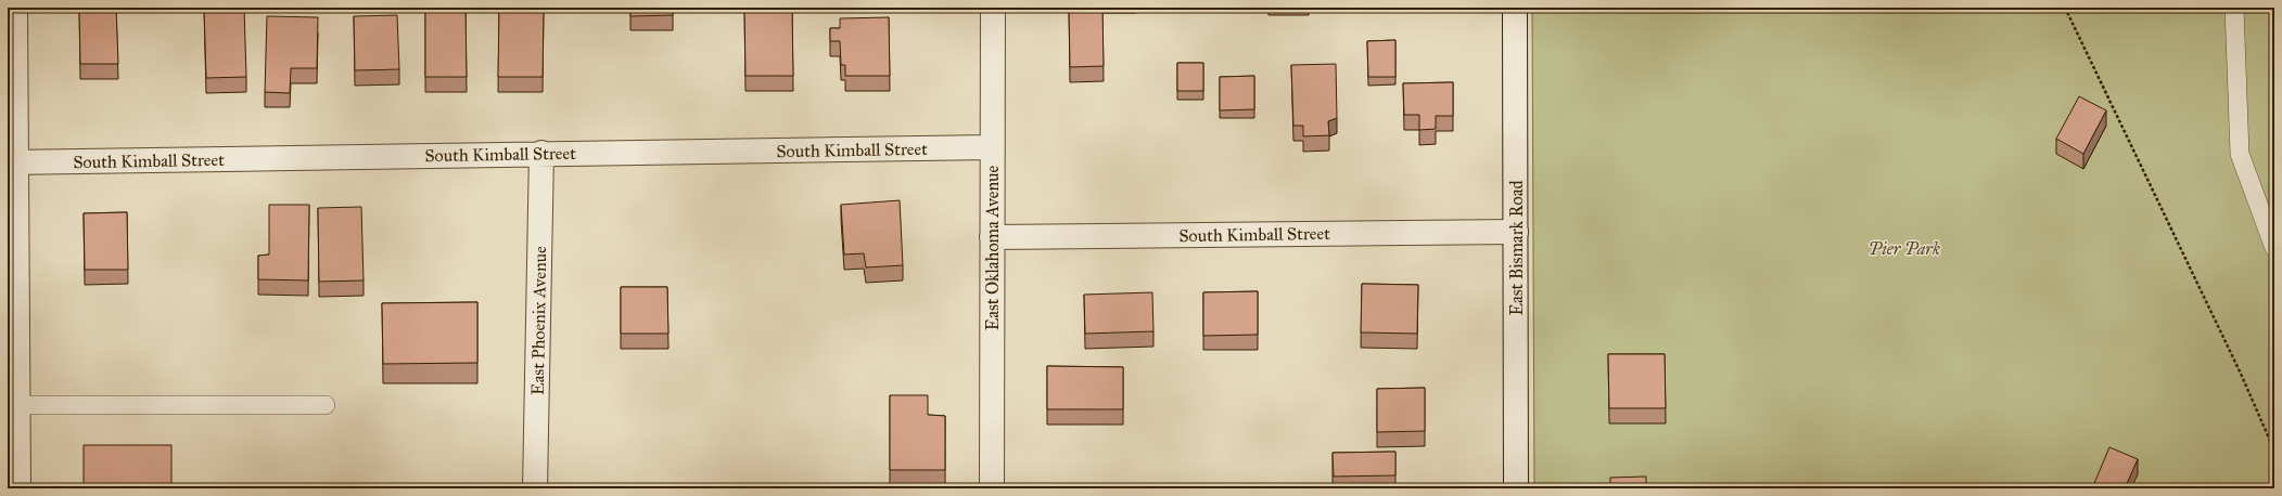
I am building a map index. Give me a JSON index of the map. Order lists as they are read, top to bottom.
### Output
{
  "streets": {
    "street": [
      "South Kimball Street",
      "East Oklahoma Avenue",
      "East Bismark Road",
      "East Phoenix Avenue"
    ]
  },
  "crossings": [
    ["South Kimball Street", "East Oklahoma Avenue"],
    ["South Kimball Street", "East Bismark Road"],
    ["South Kimball Street", "East Phoenix Avenue"]
  ],
  "parks": ["Pier Park"]
}
